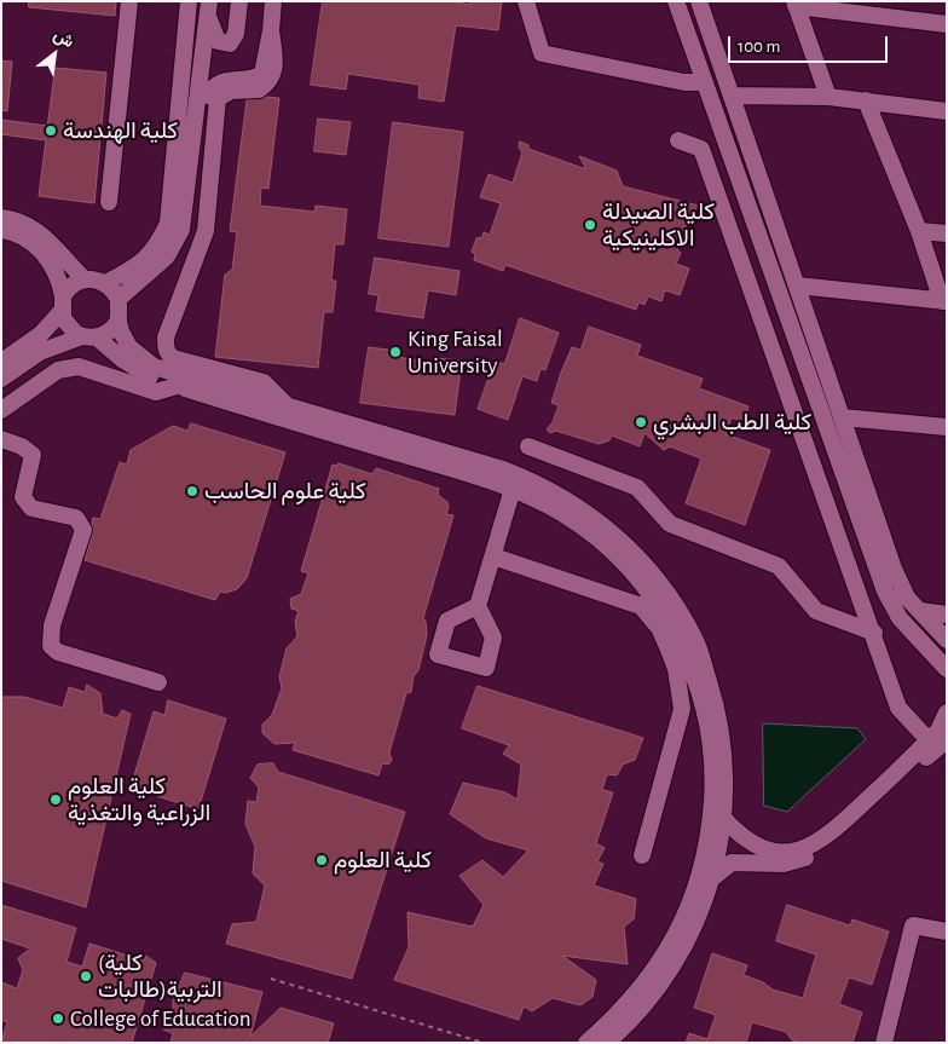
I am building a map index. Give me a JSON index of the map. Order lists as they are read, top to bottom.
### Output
{
  "places": [
    "كلية الهندسة",
    "كلية الصيدلة الاكلينيكية",
    "King Faisal University",
    "كلية الطب البشري",
    "كلية علوم الحاسب",
    "كلية العلوم الزراعية والتغذية",
    "كلية العلوم",
    "(كلية التربية(طالبات",
    "College of Education"
  ],
  "scale_bar": "100 m",
  "north": "top right"
}
